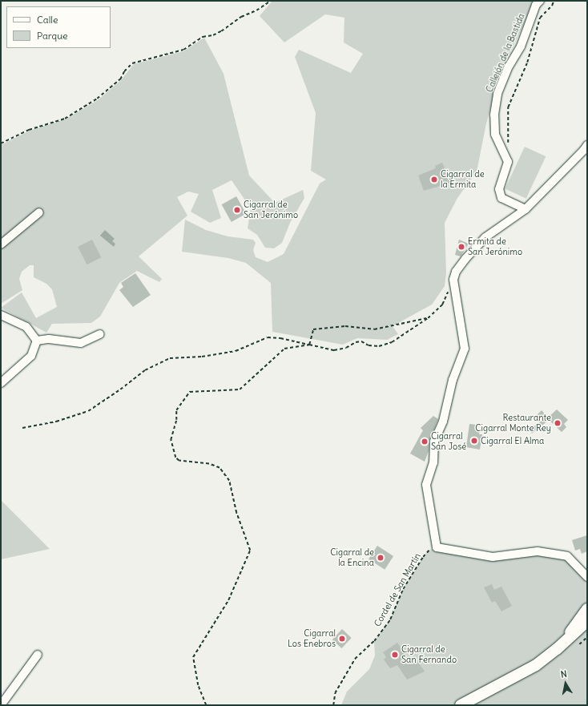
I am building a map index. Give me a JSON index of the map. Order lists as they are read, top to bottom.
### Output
{
  "streets": {
    "street": ["Callejón de la Bastida"],
    "path": ["Cordel de San Martín"]
  },
  "places": [
    "Cigarral de la Ermita",
    "Cigarral de San Jerónimo",
    "Ermita de San Jerónimo",
    "Restaurante Cigarral Monte Rey",
    "Cigarral El Alma",
    "Cigarral San José",
    "Cigarral de la Encina",
    "Cigarral Los Enebros",
    "Cigarral de San Fernando"
  ],
  "legend": ["Calle", "Parque"],
  "north": "top"
}
